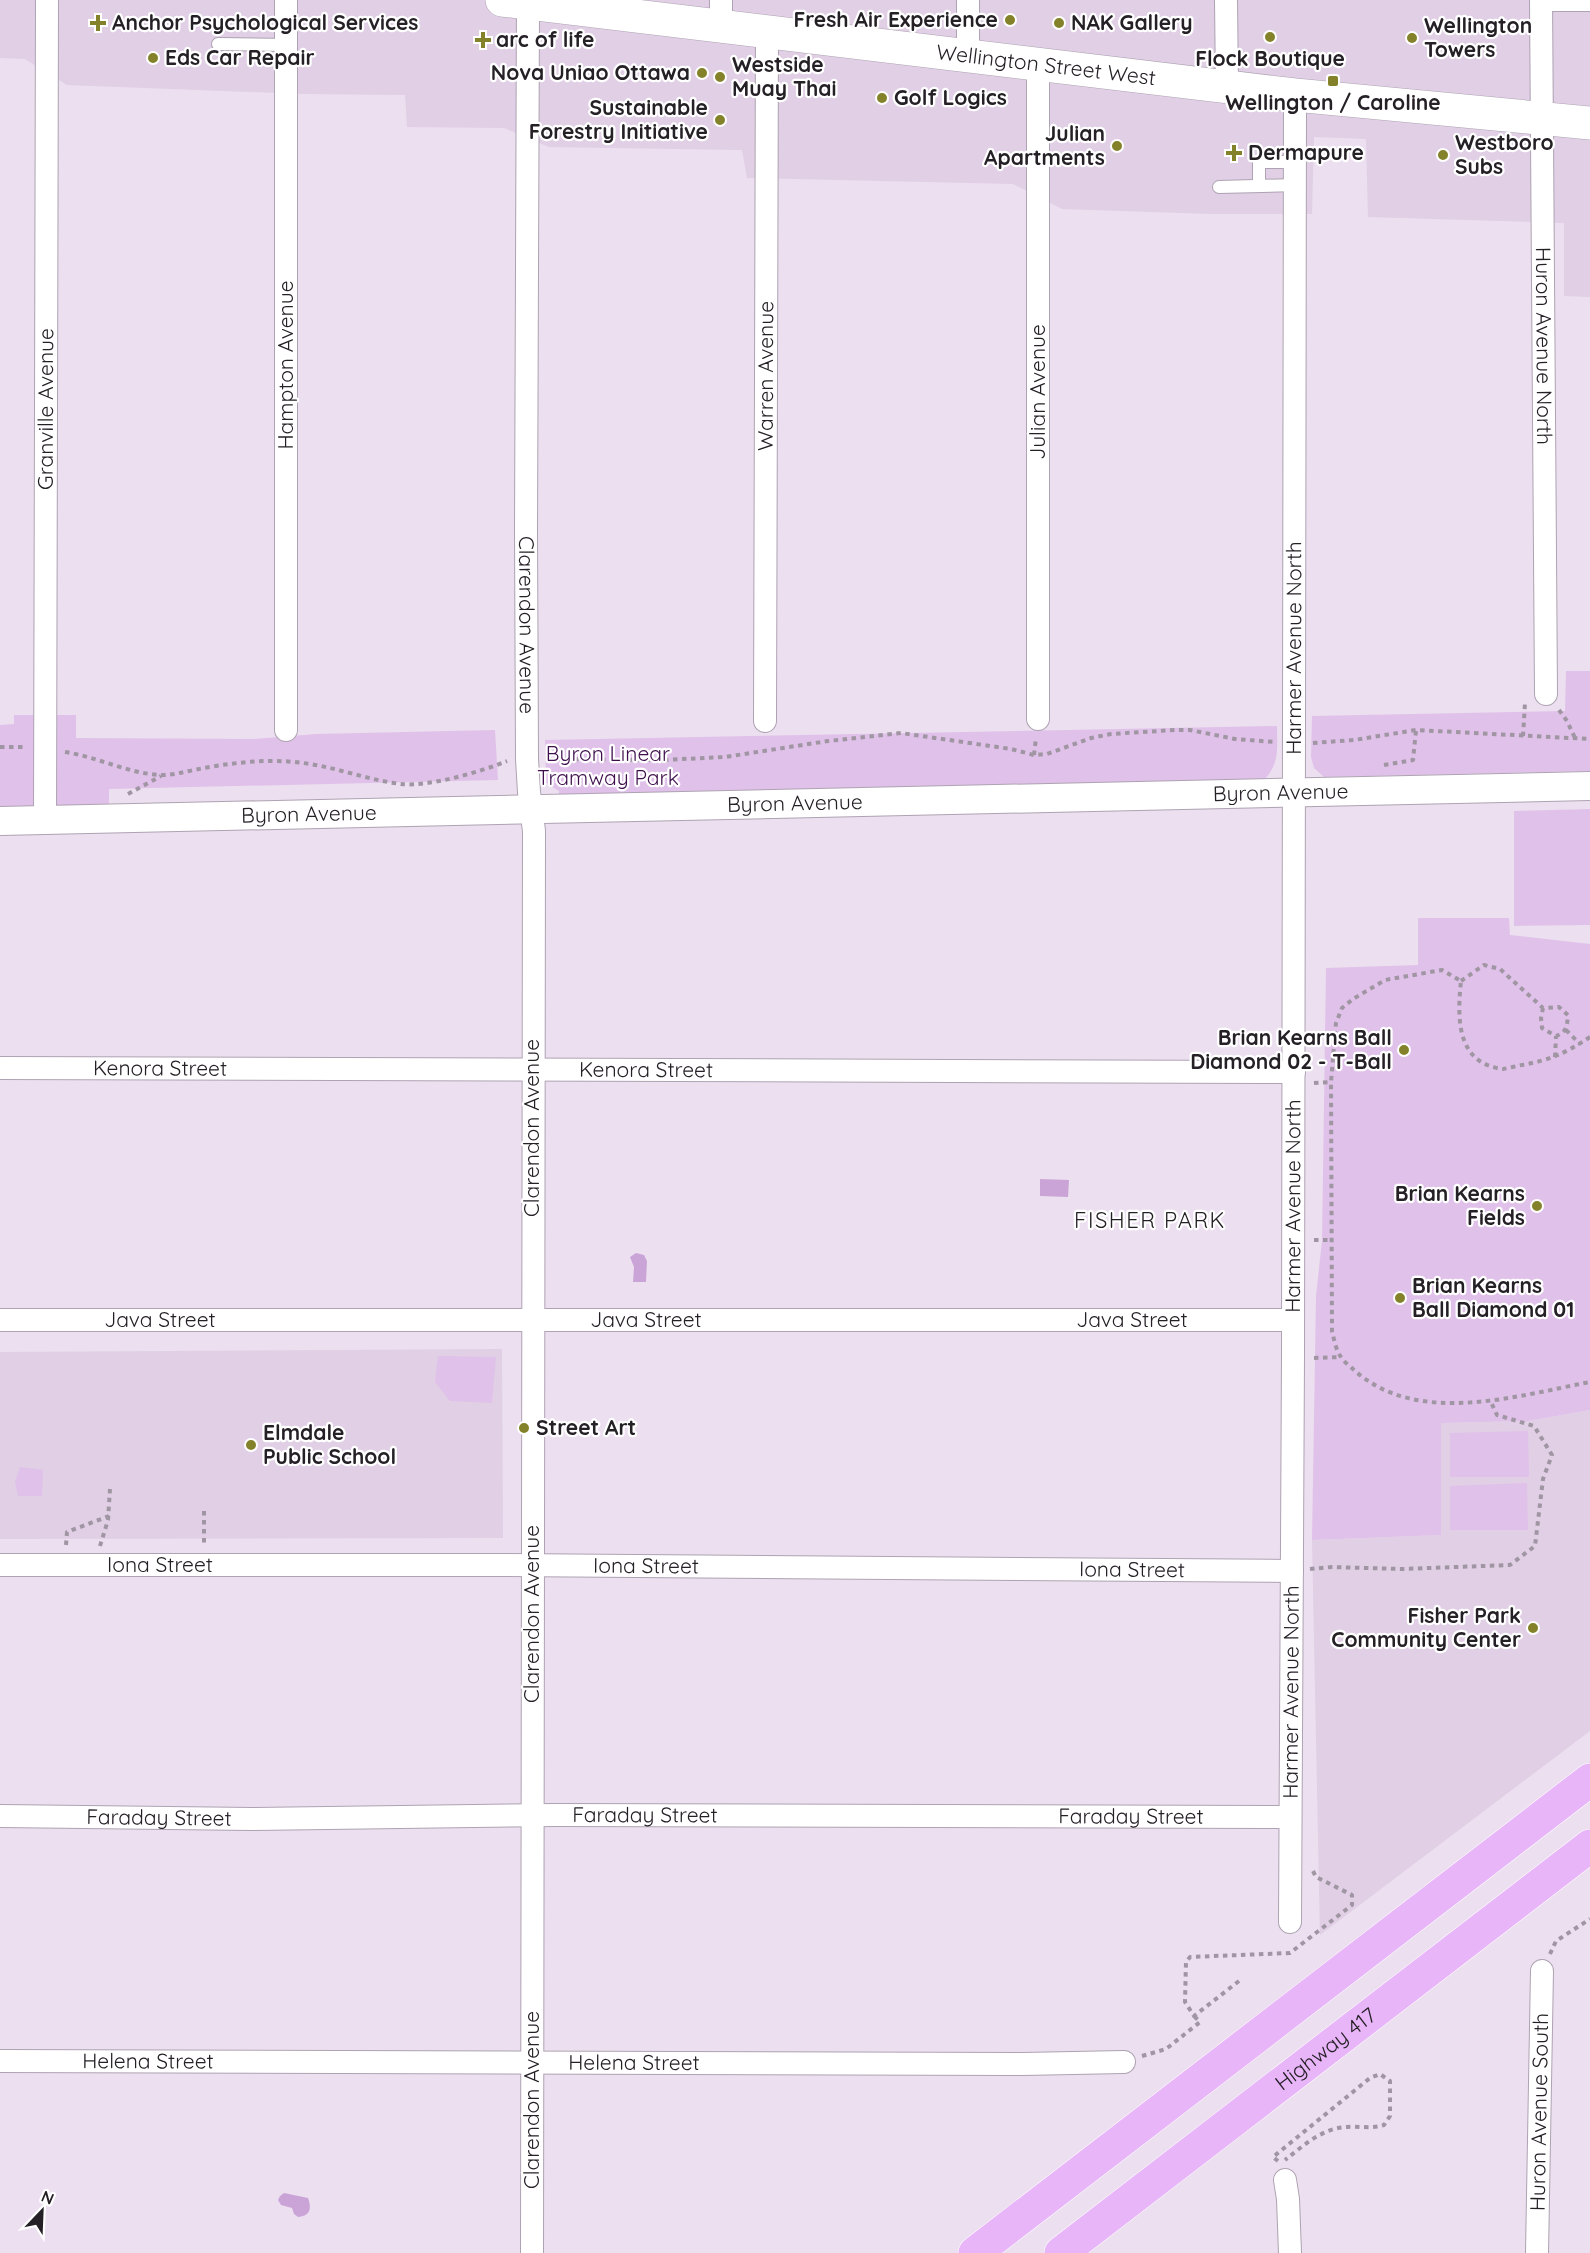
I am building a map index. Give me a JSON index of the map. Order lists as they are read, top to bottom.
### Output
{
  "streets": {
    "highway": ["Highway 417"],
    "main road": ["Wellington Street West"],
    "street": [
      "Huron Avenue North",
      "Hampton Avenue",
      "Warren Avenue",
      "Julian Avenue",
      "Granville Avenue",
      "Clarendon Avenue",
      "Harmer Avenue North",
      "Byron Avenue",
      "Kenora Street",
      "Java Street",
      "Iona Street",
      "Faraday Street",
      "Helena Street",
      "Huron Avenue South"
    ]
  },
  "crossings": [
    ["Wellington Street West", "Huron Avenue North"],
    ["Wellington Street West", "Warren Avenue"],
    ["Wellington Street West", "Julian Avenue"],
    ["Wellington Street West", "Clarendon Avenue"],
    ["Wellington Street West", "Harmer Avenue North"],
    ["Granville Avenue", "Byron Avenue"],
    ["Clarendon Avenue", "Byron Avenue"],
    ["Clarendon Avenue", "Kenora Street"],
    ["Clarendon Avenue", "Java Street"],
    ["Clarendon Avenue", "Iona Street"],
    ["Clarendon Avenue", "Faraday Street"],
    ["Clarendon Avenue", "Helena Street"],
    ["Harmer Avenue North", "Byron Avenue"],
    ["Harmer Avenue North", "Kenora Street"],
    ["Harmer Avenue North", "Java Street"],
    ["Harmer Avenue North", "Iona Street"],
    ["Harmer Avenue North", "Faraday Street"]
  ],
  "districts": ["FISHER PARK"],
  "parks": ["Byron Linear Tramway Park"],
  "places": {
    "other": [
      "Fresh Air Experience",
      "NAK Gallery",
      "Flock Boutique",
      "Wellington Towers",
      "Eds Car Repair",
      "Nova Uniao Ottawa",
      "Westside Muay Thai",
      "Golf Logics",
      "Sustainable Forestry Initiative",
      "Julian Apartments",
      "Westboro Subs",
      "Brian Kearns Ball Diamond 02 - T-Ball",
      "Brian Kearns Fields",
      "Brian Kearns Ball Diamond 01",
      "Street Art",
      "Elmdale Public School",
      "Fisher Park Community Center"
    ],
    "health": ["Anchor Psychological Services", "arc of life", "Dermapure"],
    "transit": ["Wellington / Caroline"]
  },
  "north": "top right"
}
